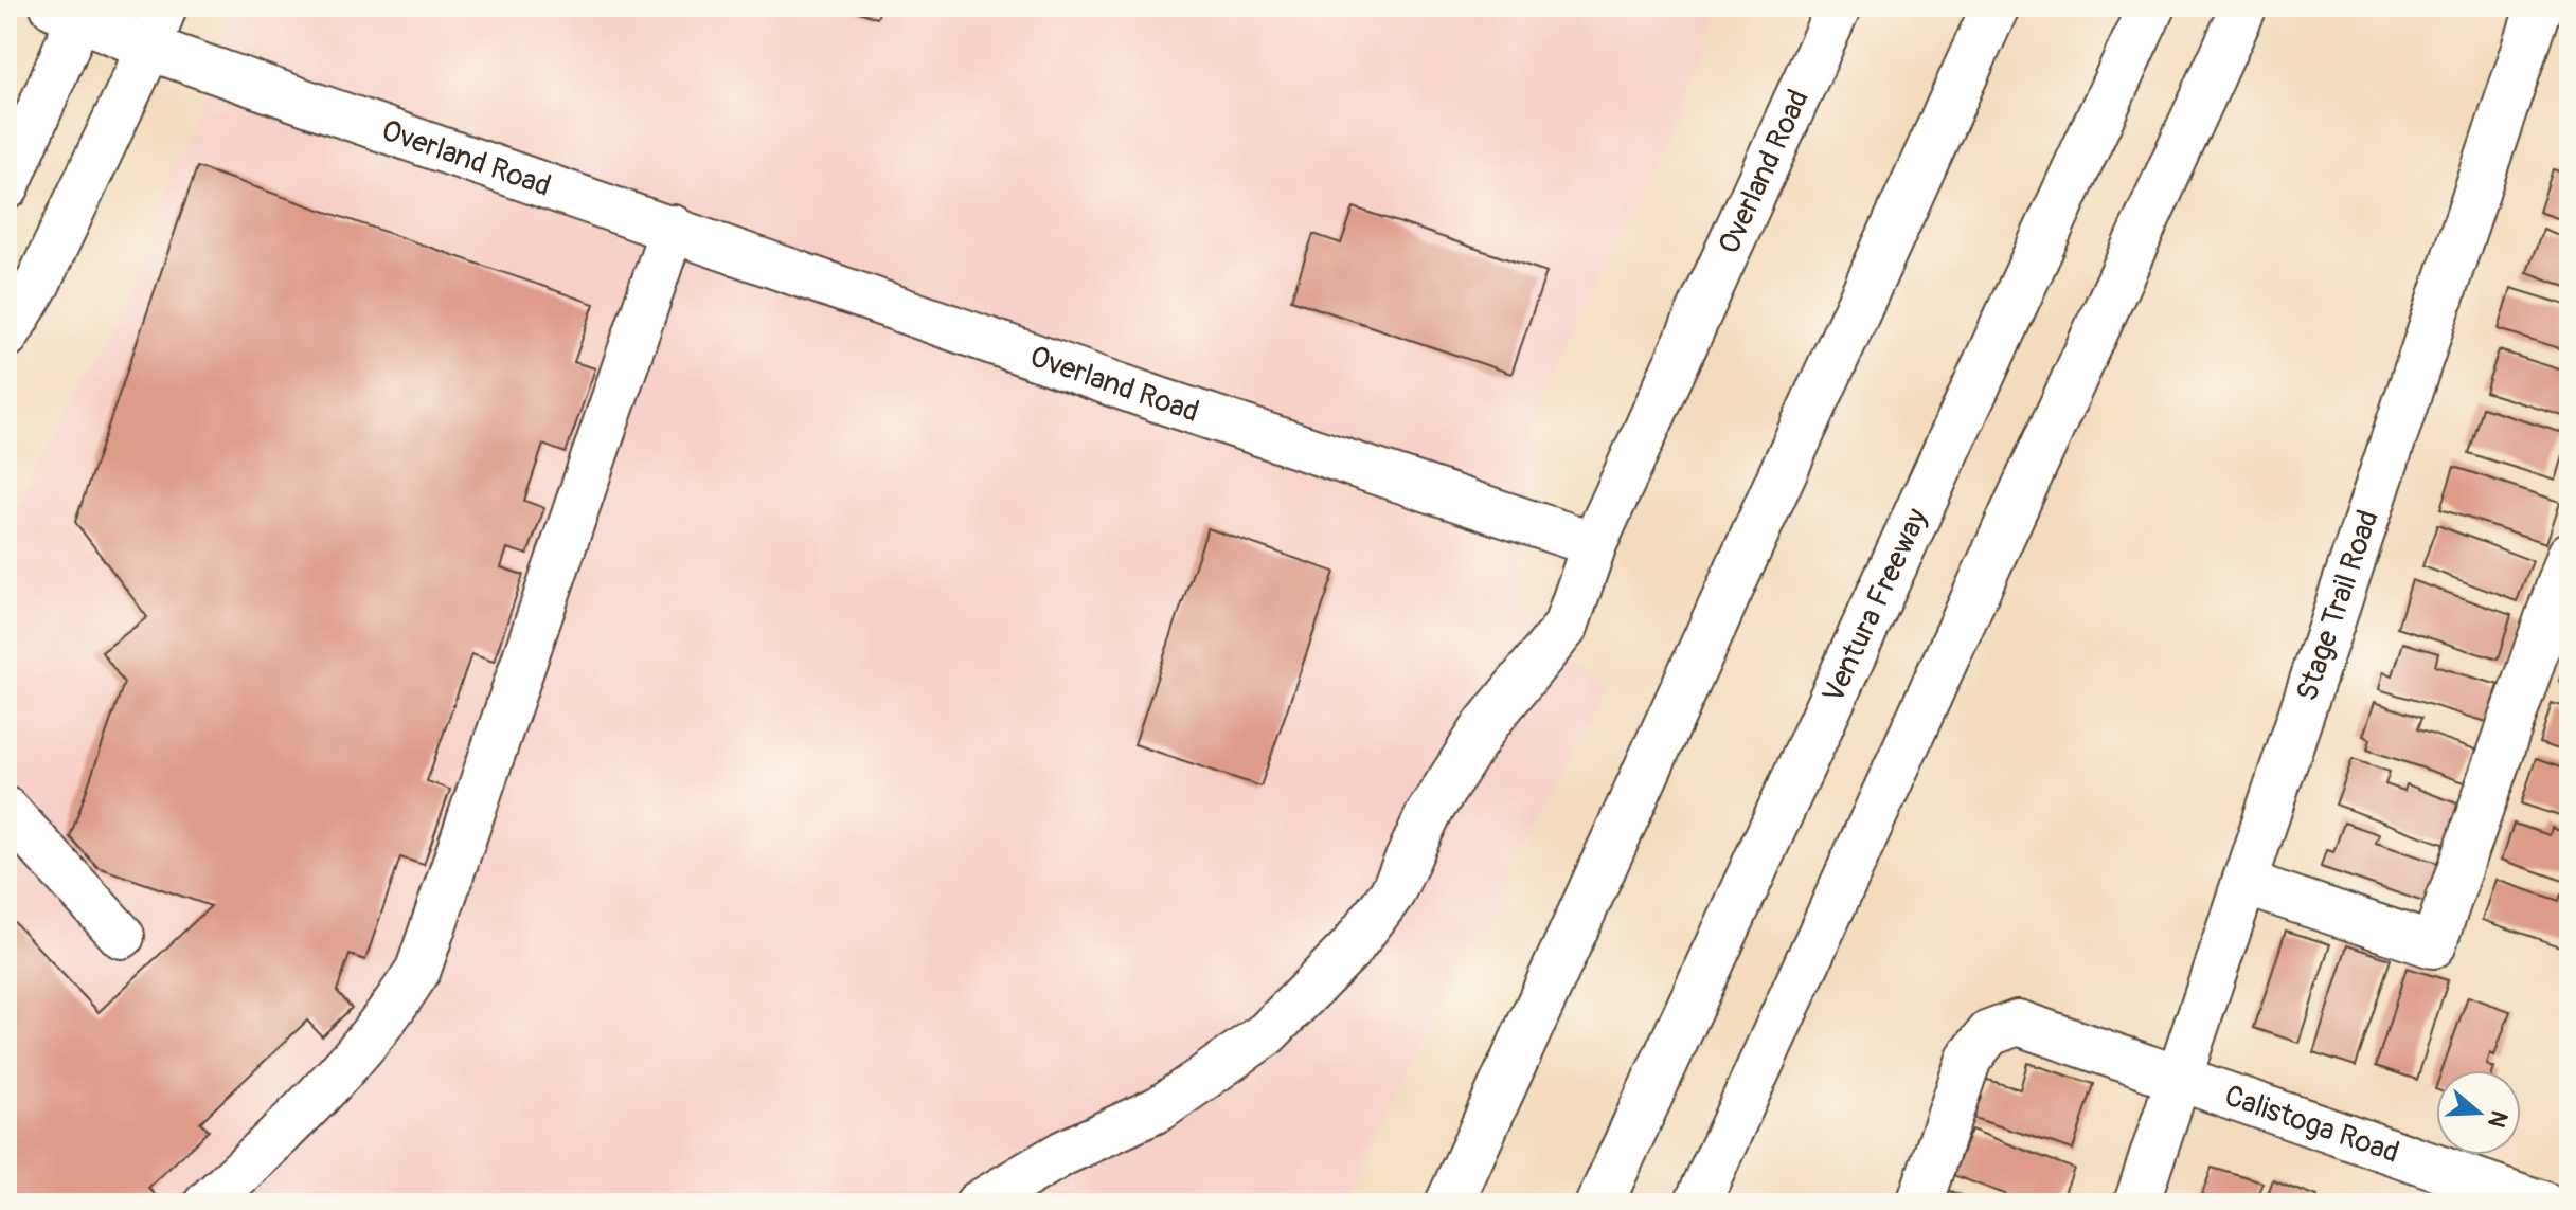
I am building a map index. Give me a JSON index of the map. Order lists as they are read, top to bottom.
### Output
{
  "streets": {
    "highway": ["Ventura Freeway"],
    "street": ["Overland Road", "Stage Trail Road", "Calistoga Road"]
  },
  "crossings": [
    ["Stage Trail Road", "Calistoga Road"]
  ],
  "north": "right"
}
